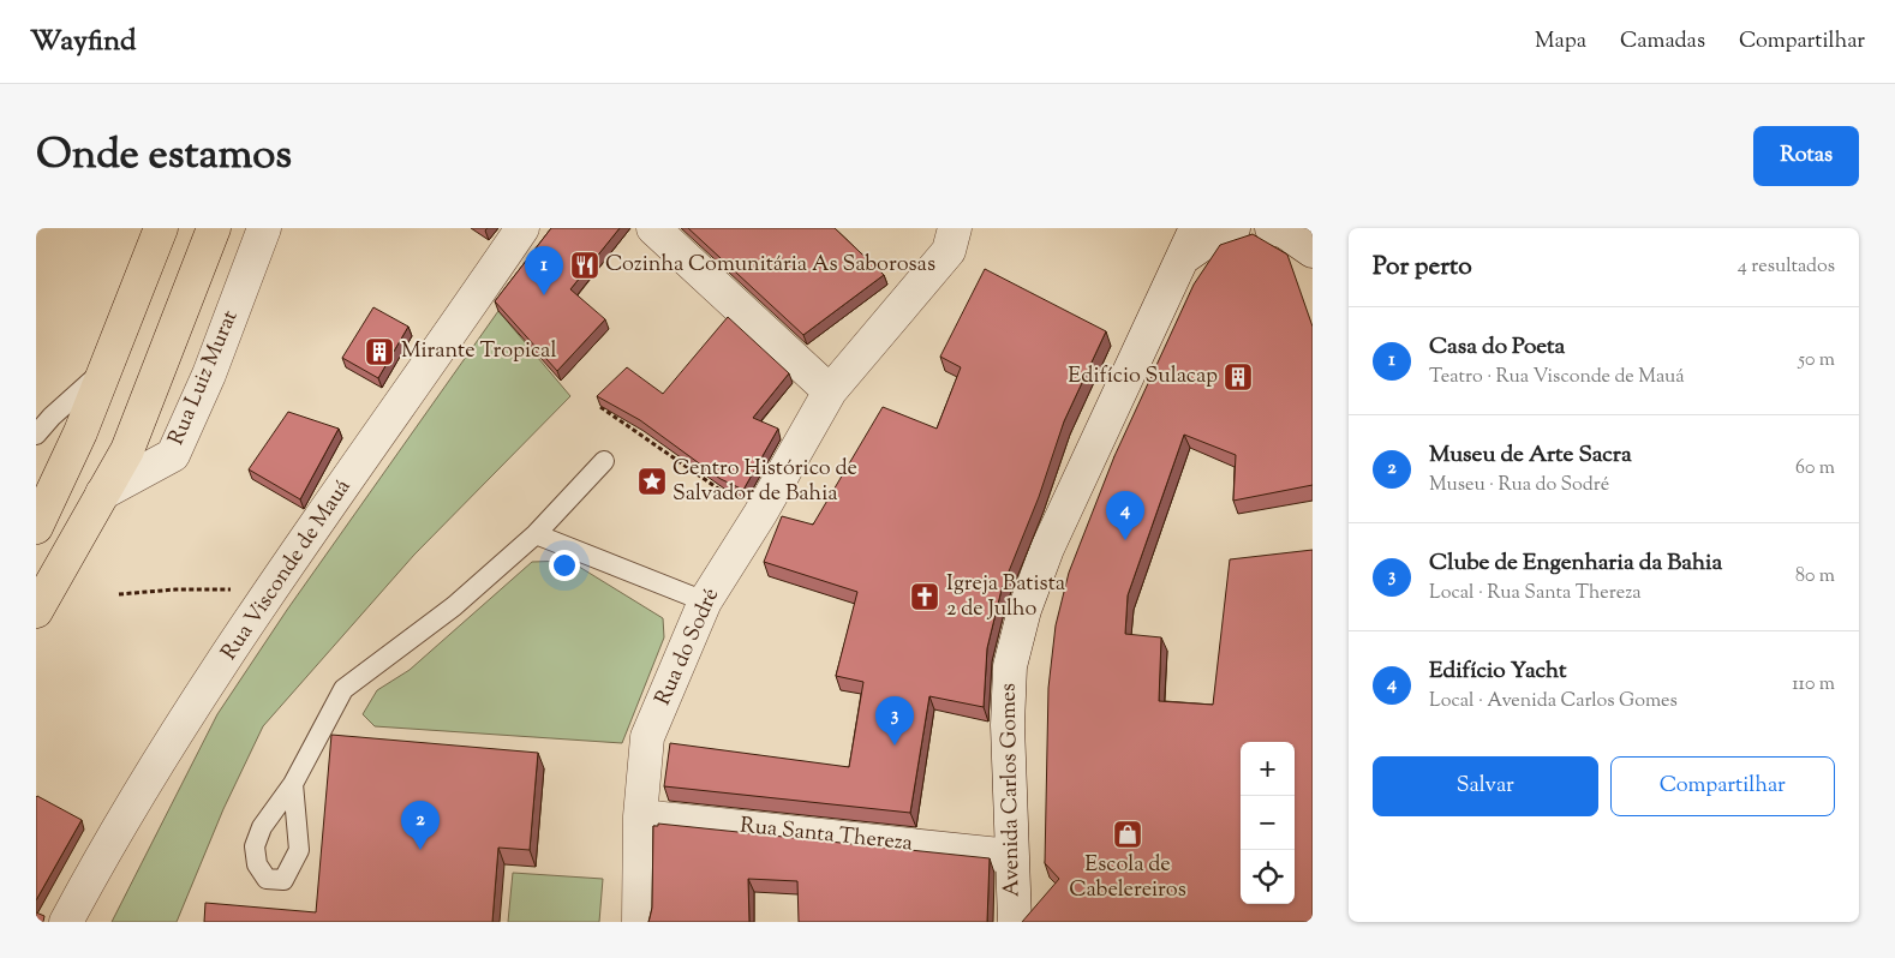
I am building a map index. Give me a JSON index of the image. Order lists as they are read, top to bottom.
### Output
{
  "streets": {
    "street": [
      "Rua Luiz Murat",
      "Rua Visconde de Mauá",
      "Rua do Sodré",
      "Avenida Carlos Gomes",
      "Rua Santa Thereza"
    ]
  },
  "crossings": [
    ["Rua do Sodré", "Rua Santa Thereza"],
    ["Avenida Carlos Gomes", "Rua Santa Thereza"]
  ],
  "places": {
    "restaurant": ["Cozinha Comunitária As Saborosas"],
    "building": ["Mirante Tropical", "Edifício Sulacap"],
    "place": ["Centro Histórico de Salvador de Bahia"],
    "church": ["Igreja Batista 2 de Julho"],
    "shop": ["Escola de Cabelereiros"]
  },
  "page": {
    "header": "Wayfind",
    "nav": ["Mapa", "Camadas", "Compartilhar"],
    "title": "Onde estamos",
    "buttons": [
      "Rotas",
      ["Salvar", "Compartilhar"]
    ],
    "heading": ["Por perto", "4 resultados"],
    "pins": [
      "1",
      "4",
      "3",
      "2"
    ],
    "list": [
      {
        "mark": "1",
        "name": "Casa do Poeta",
        "note": "Teatro · Rua Visconde de Mauá",
        "value": "50 m"
      },
      {
        "mark": "2",
        "name": "Museu de Arte Sacra",
        "note": "Museu · Rua do Sodré",
        "value": "60 m"
      },
      {
        "mark": "3",
        "name": "Clube de Engenharia da Bahia",
        "note": "Local · Rua Santa Thereza",
        "value": "80 m"
      },
      {
        "mark": "4",
        "name": "Edifício Yacht",
        "note": "Local · Avenida Carlos Gomes",
        "value": "110 m"
      }
    ],
    "map_buttons": ["+", "−"]
  }
}
